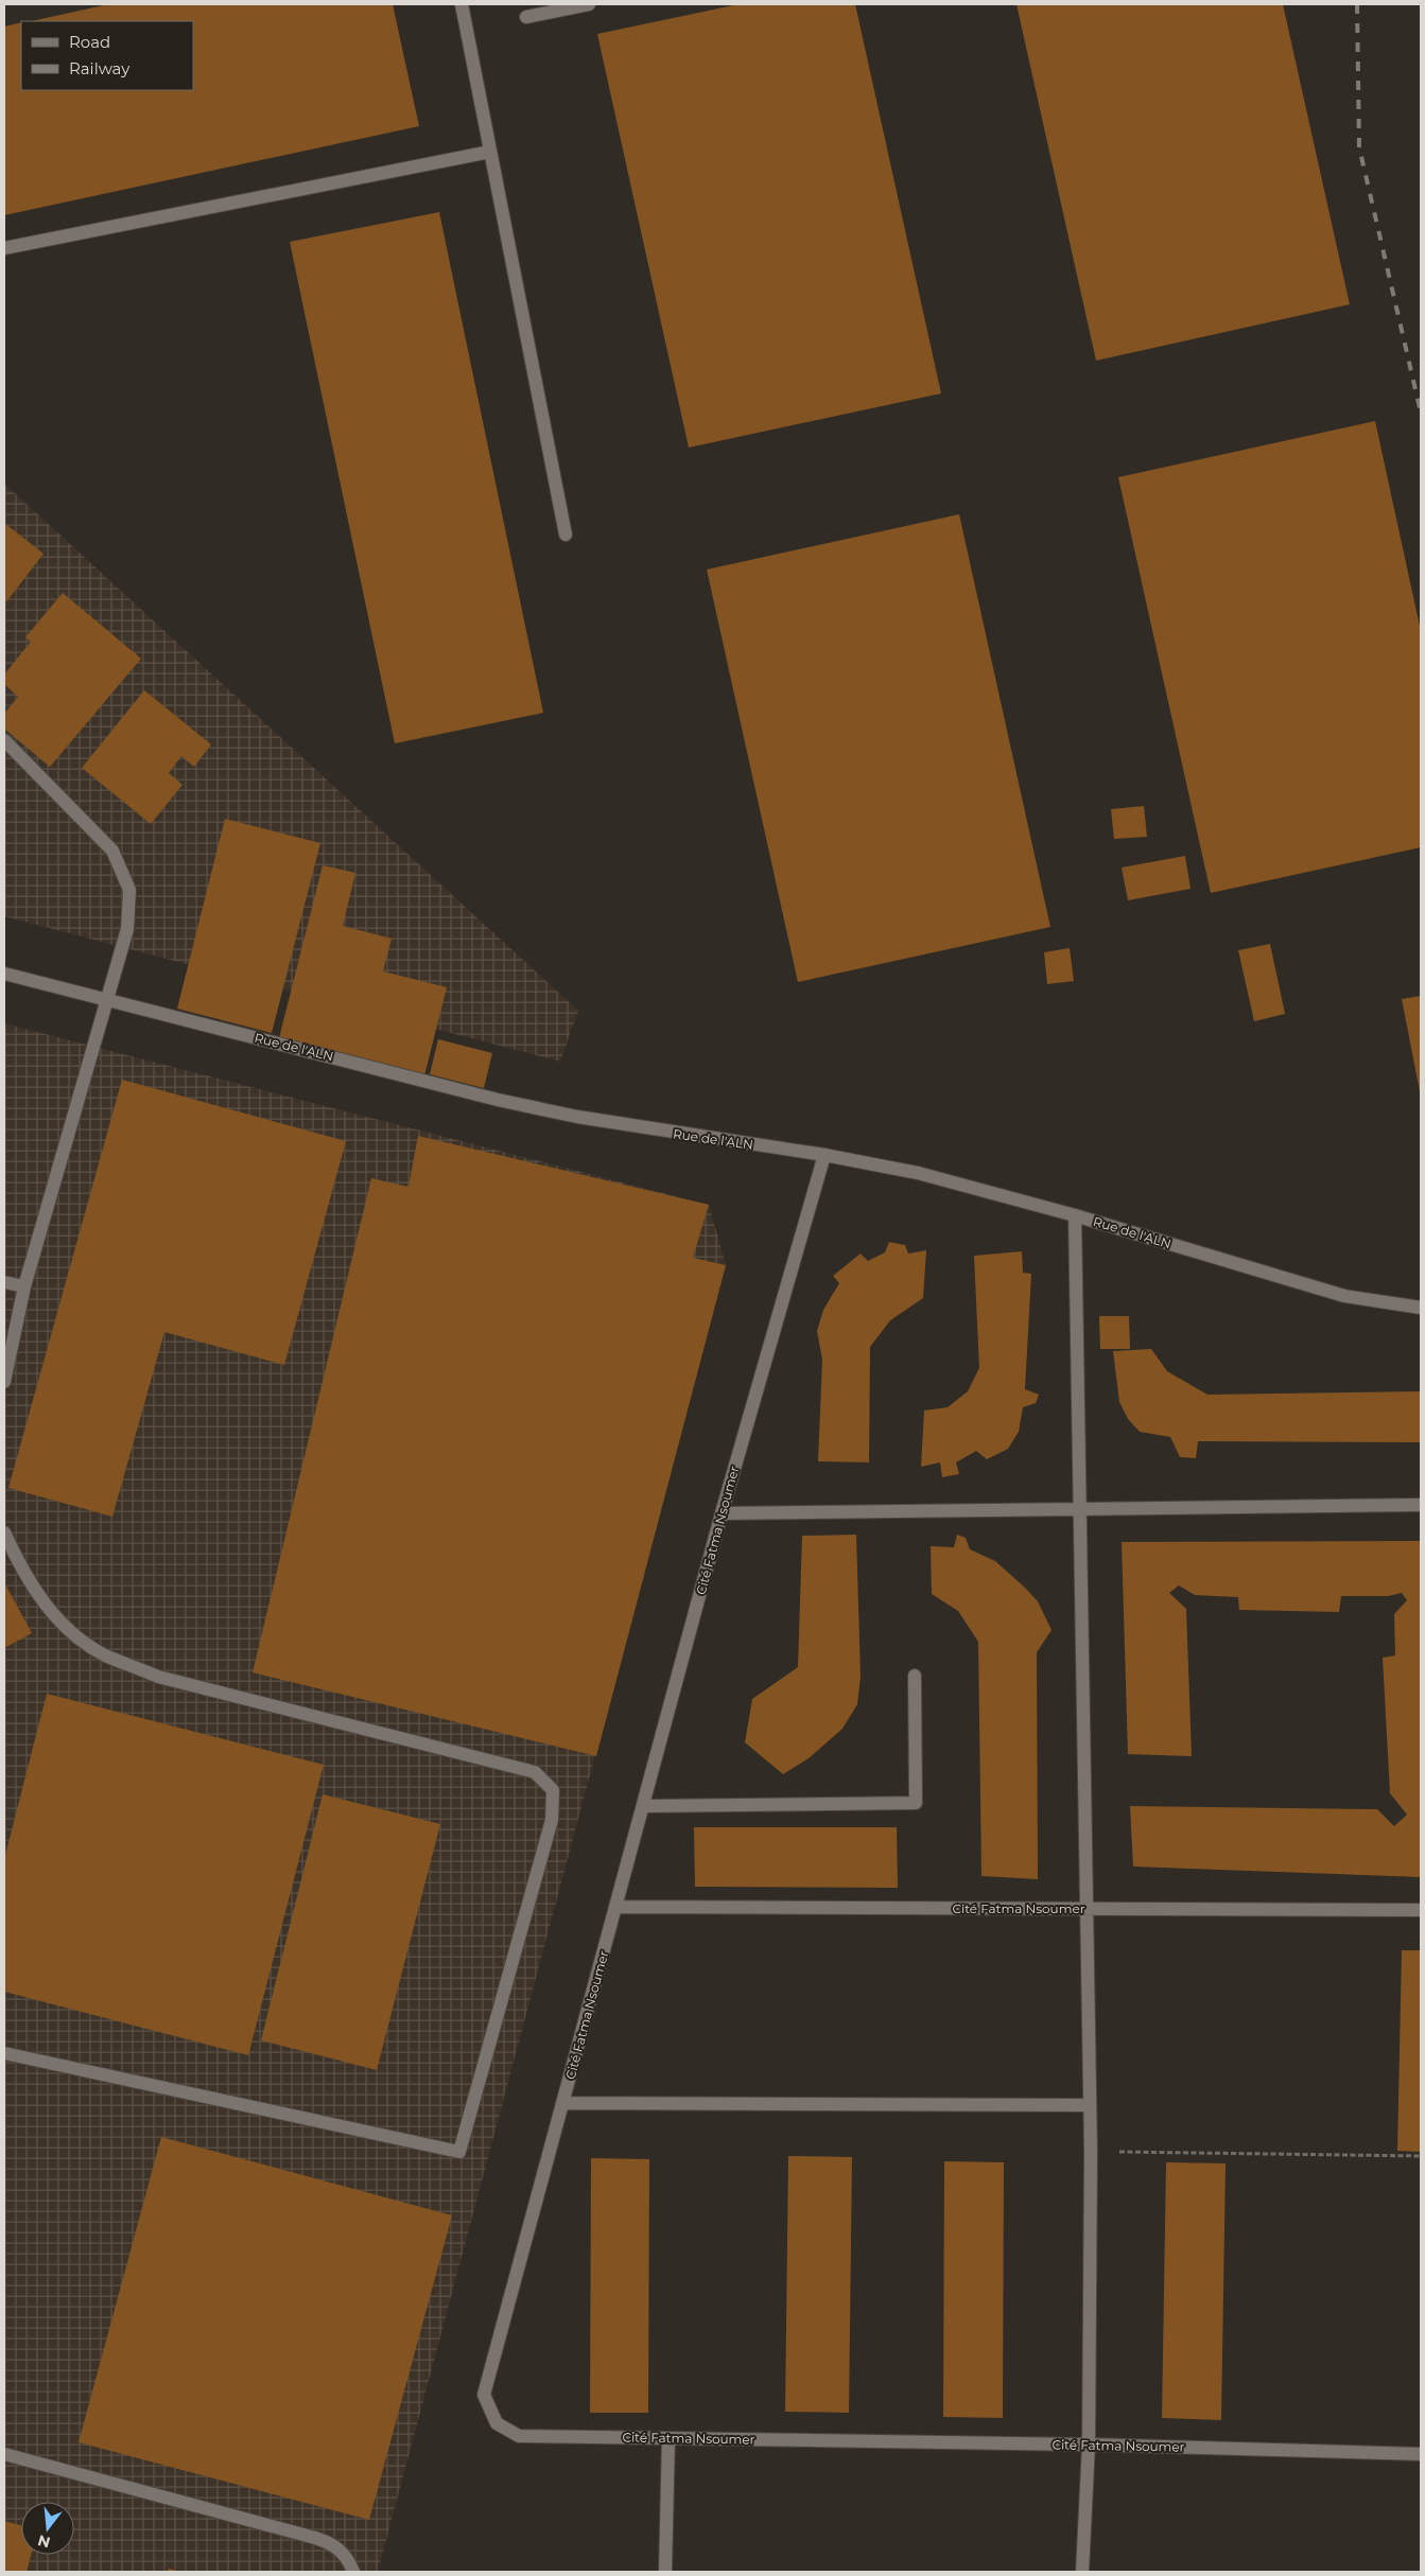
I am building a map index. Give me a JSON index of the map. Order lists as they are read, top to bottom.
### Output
{
  "streets": {
    "street": ["Rue de l'ALN", "Cité Fatma Nsoumer"]
  },
  "crossings": [
    ["Rue de l'ALN", "Cité Fatma Nsoumer"]
  ],
  "legend": ["Road", "Railway"],
  "north": "bottom"
}
